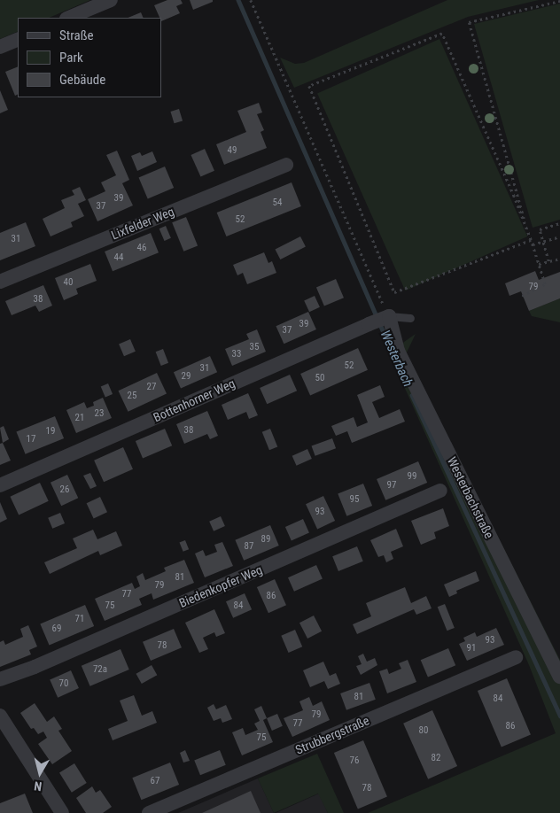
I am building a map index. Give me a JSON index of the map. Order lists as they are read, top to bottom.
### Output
{
  "streets": {
    "street": [
      "Lixfelder Weg",
      "Bottenhorner Weg",
      "Westerbachstraße",
      "Biedenkopfer Weg",
      "Strubbergstraße"
    ]
  },
  "crossings": [
    ["Bottenhorner Weg", "Westerbachstraße"]
  ],
  "water": ["Westerbach"],
  "house_numbers": [
    "49",
    "39",
    "54",
    "37",
    "52",
    "31",
    "46",
    "44",
    "40",
    "79",
    "38",
    "39",
    "37",
    "35",
    "33",
    "52",
    "31",
    "29",
    "50",
    "27",
    "25",
    "23",
    "21",
    "38",
    "19",
    "17",
    "99",
    "97",
    "26",
    "95",
    "93",
    "89",
    "87",
    "81",
    "79",
    "77",
    "86",
    "75",
    "84",
    "71",
    "69",
    "93",
    "78",
    "91",
    "72a",
    "70",
    "81",
    "84",
    "79",
    "77",
    "86",
    "80",
    "75",
    "82",
    "76",
    "67",
    "78"
  ],
  "legend": ["Straße", "Park", "Gebäude"],
  "north": "bottom"
}
